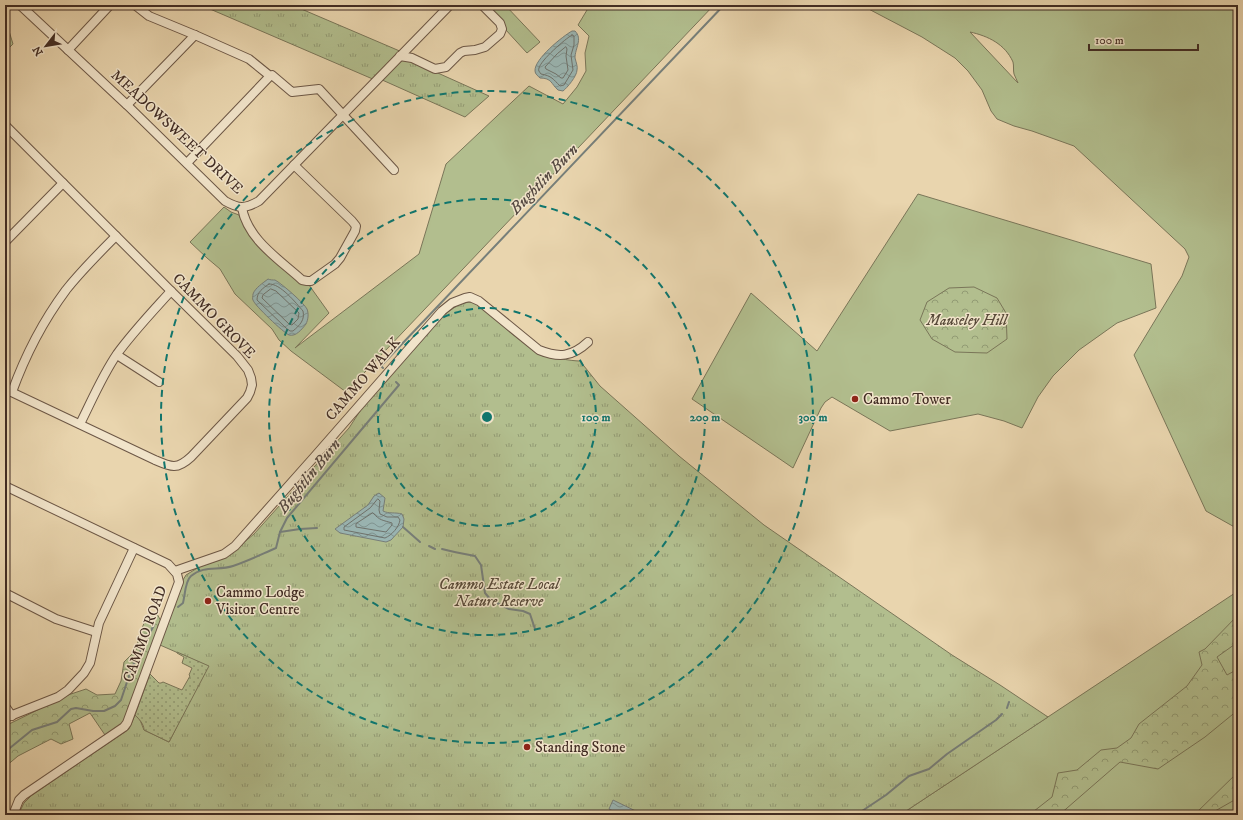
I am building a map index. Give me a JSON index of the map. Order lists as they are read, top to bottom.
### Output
{
  "streets": {
    "street": [
      "MEADOWSWEET DRIVE",
      "CAMMO GROVE",
      "CAMMO WALK",
      "CAMMO ROAD"
    ]
  },
  "crossings": [
    ["CAMMO WALK", "CAMMO ROAD"]
  ],
  "water": ["Bughtlin Burn"],
  "parks": ["Mauseley Hill", "Cammo Estate Local Nature Reserve"],
  "places": ["Cammo Tower", "Cammo Lodge Visitor Centre", "Standing Stone"],
  "scale_bar": "100 m",
  "north": "bottom left",
  "rings": ["100 m", "200 m", "300 m"]
}
